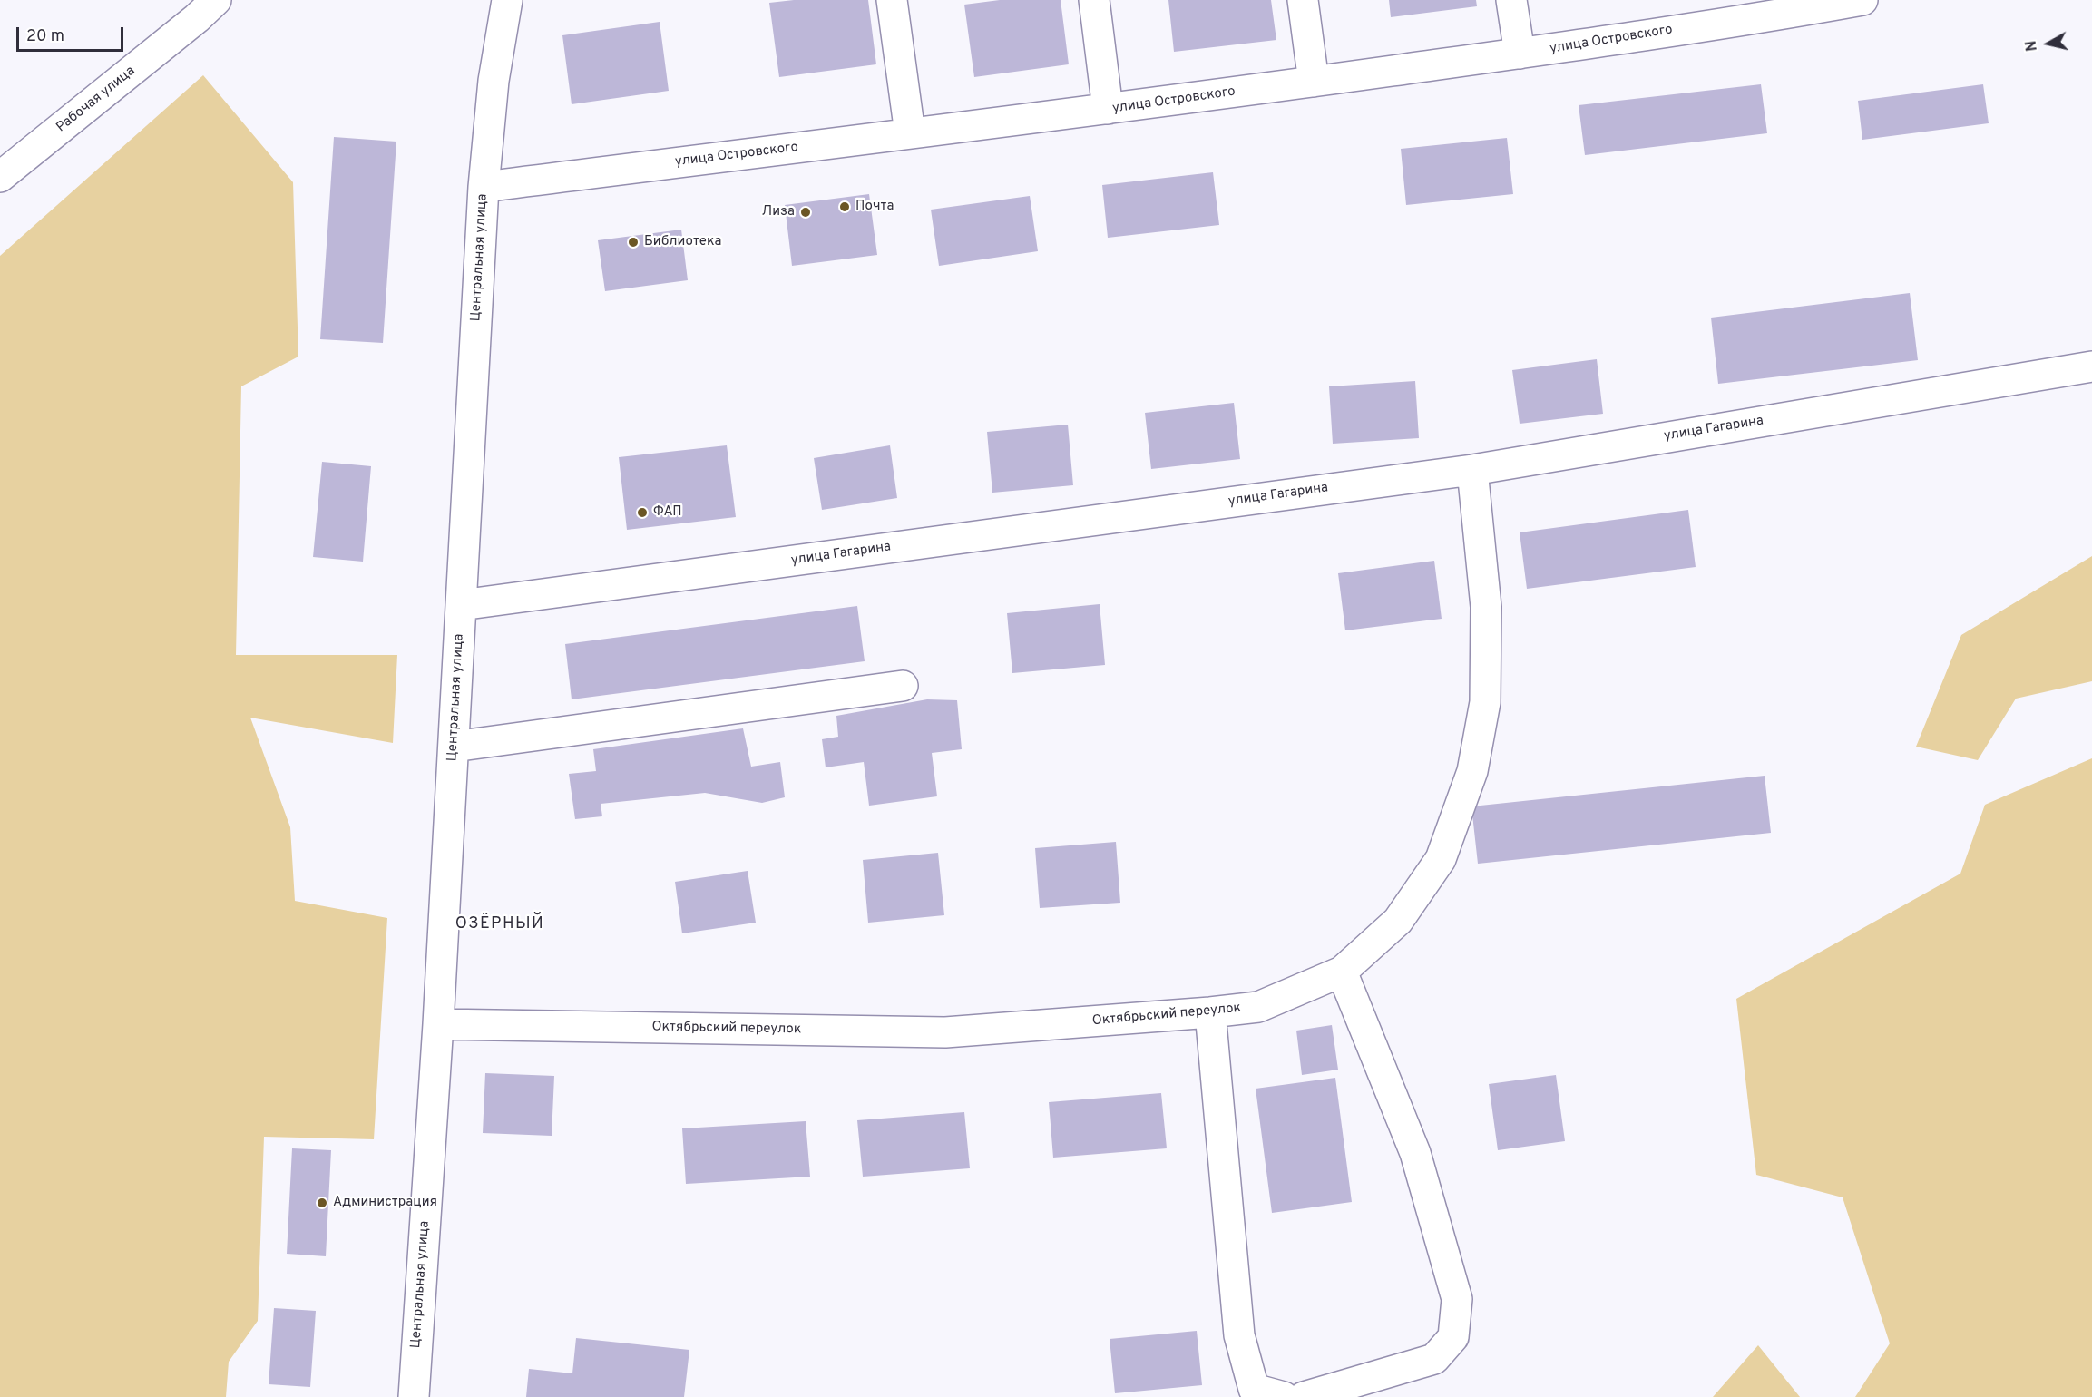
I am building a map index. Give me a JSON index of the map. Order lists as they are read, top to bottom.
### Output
{
  "streets": {
    "street": [
      "улица Островского",
      "Рабочая улица",
      "Центральная улица",
      "улица Гагарина",
      "Октябрьский переулок"
    ]
  },
  "crossings": [
    ["улица Островского", "Центральная улица"],
    ["Центральная улица", "улица Гагарина"],
    ["Центральная улица", "Октябрьский переулок"],
    ["улица Гагарина", "Октябрьский переулок"]
  ],
  "districts": ["ОЗЁРНЫЙ"],
  "places": [
    "Почта",
    "Лиза",
    "Библиотека",
    "ФАП",
    "Администрация"
  ],
  "scale_bar": "20 m",
  "north": "left"
}
